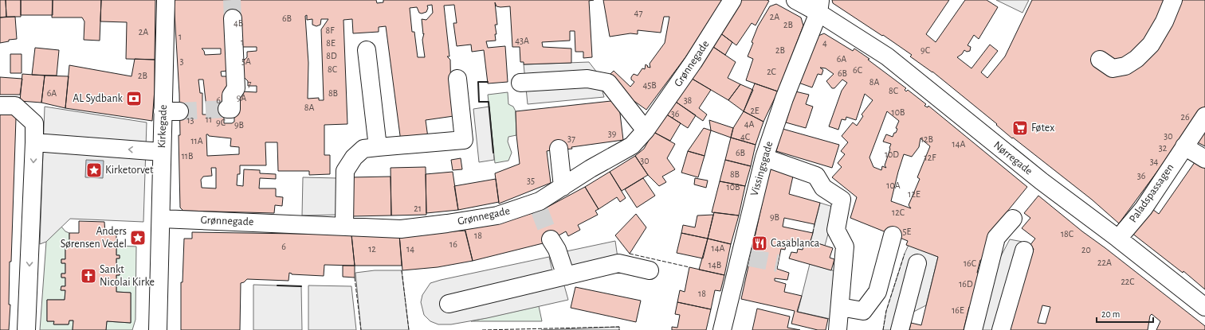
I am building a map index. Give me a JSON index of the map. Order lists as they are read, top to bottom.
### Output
{
  "streets": {
    "street": [
      "Grønnegade",
      "Kirkegade",
      "Nørregade",
      "Vissingsgade",
      "Paladspassagen"
    ]
  },
  "crossings": [
    ["Grønnegade", "Kirkegade"],
    ["Nørregade", "Vissingsgade"],
    ["Nørregade", "Paladspassagen"]
  ],
  "places": {
    "bank": ["AL Sydbank"],
    "supermarket": ["Føtex"],
    "place": ["Kirketorvet", "Anders Sørensen Vedel"],
    "restaurant": ["Casablanca"],
    "church": ["Sankt Nicolai Kirke"]
  },
  "house_numbers": [
    "47",
    "2A",
    "6B",
    "4B",
    "2B",
    "8F",
    "2A",
    "1",
    "43A",
    "1",
    "8E",
    "4",
    "2B",
    "9C",
    "8D",
    "6A",
    "3",
    "5A",
    "8C",
    "6C",
    "2C",
    "6B",
    "2B",
    "8A",
    "7",
    "45B",
    "8C",
    "6A",
    "8B",
    "9A",
    "6",
    "38",
    "8A",
    "2E",
    "10B",
    "36",
    "26",
    "11",
    "13",
    "9C",
    "4A",
    "9B",
    "39",
    "30",
    "4C",
    "37",
    "12B",
    "11A",
    "14A",
    "32",
    "6B",
    "10D",
    "11B",
    "12F",
    "30",
    "34",
    "8B",
    "36",
    "35",
    "10A",
    "10B",
    "12E",
    "21",
    "12C",
    "9B",
    "5E",
    "18C",
    "18",
    "16",
    "6",
    "14A",
    "12",
    "14",
    "20",
    "22A",
    "16C",
    "14B",
    "22C",
    "16D",
    "18",
    "16E"
  ],
  "scale_bar": "20 m"
}
